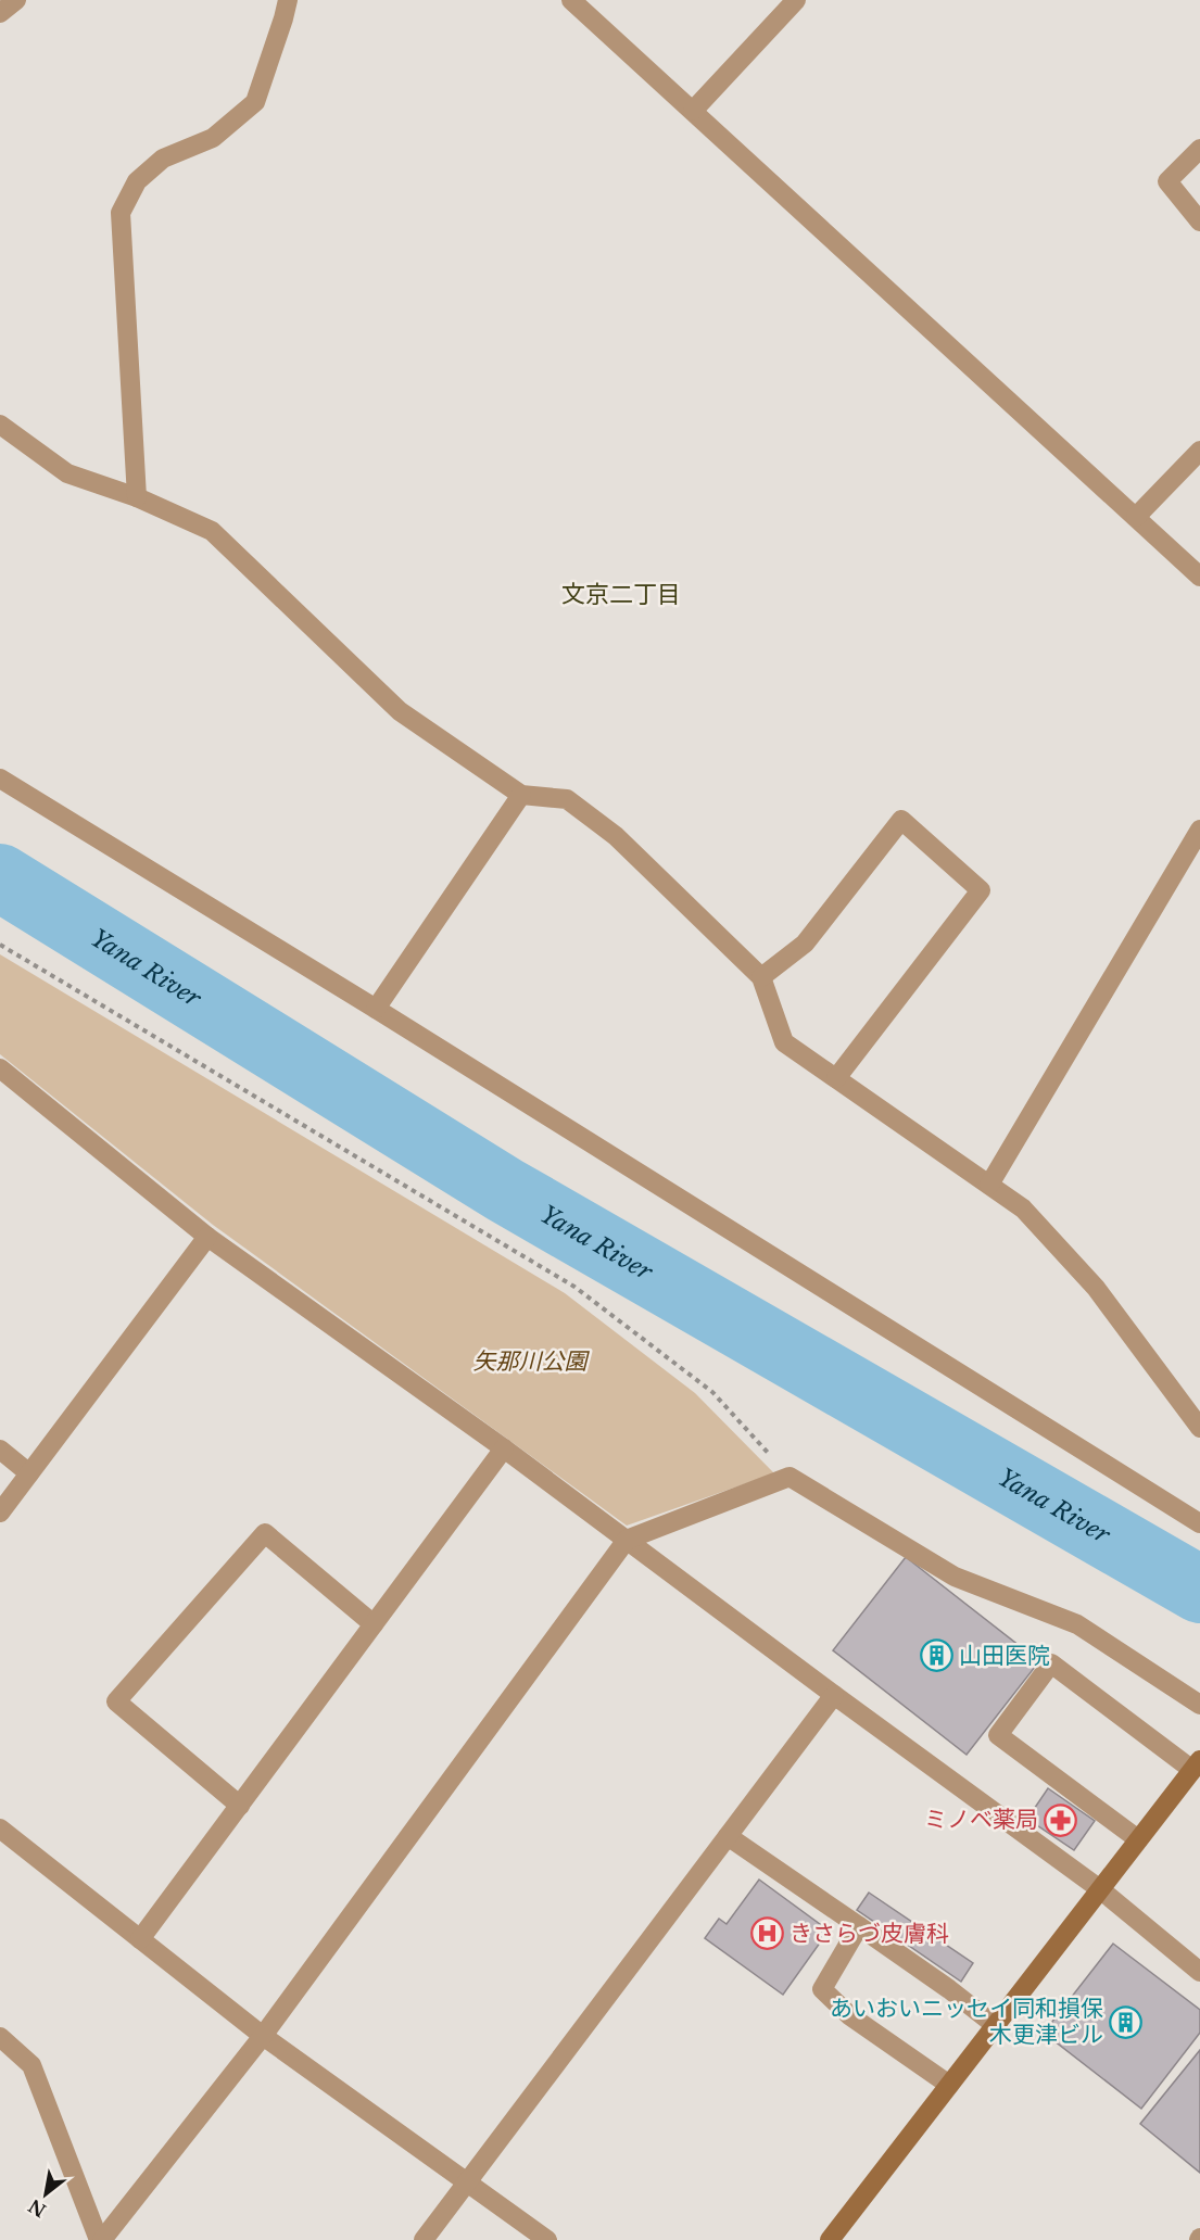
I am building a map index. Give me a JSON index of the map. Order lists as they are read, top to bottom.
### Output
{
  "districts": ["文京二丁目"],
  "water": ["Yana River"],
  "parks": ["矢那川公園"],
  "places": {
    "building": ["山田医院", "あいおいニッセイ同和損保 木更津ビル"],
    "pharmacy": ["ミノベ薬局"],
    "hospital": ["きさらづ皮膚科"]
  },
  "north": "bottom left"
}
